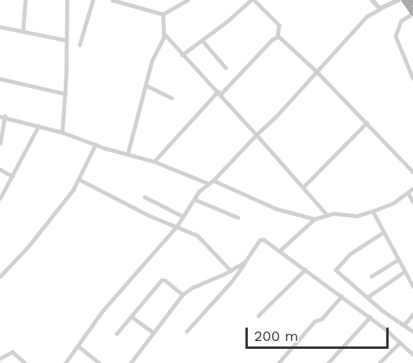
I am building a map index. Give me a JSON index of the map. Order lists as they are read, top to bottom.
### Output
{
  "scale_bar": "200 m"
}
